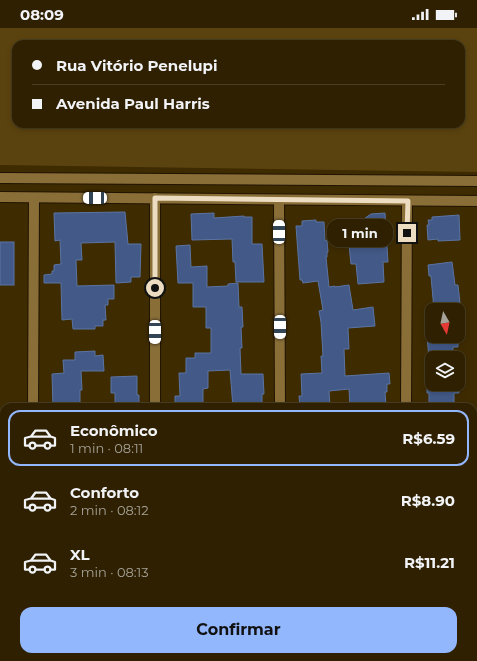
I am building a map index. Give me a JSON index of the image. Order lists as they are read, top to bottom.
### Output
{
  "north": "bottom",
  "page": {
    "status": "08:09",
    "banner": ["Rua Vitório Penelupi", "Avenida Paul Harris"],
    "bubble": "1 min",
    "list": [
      {
        "name": "Econômico",
        "note": "1 min · 08:11",
        "value": "R$6.59"
      },
      {
        "name": "Conforto",
        "note": "2 min · 08:12",
        "value": "R$8.90"
      },
      {
        "name": "XL",
        "note": "3 min · 08:13",
        "value": "R$11.21"
      }
    ],
    "buttons": "Confirmar"
  }
}
